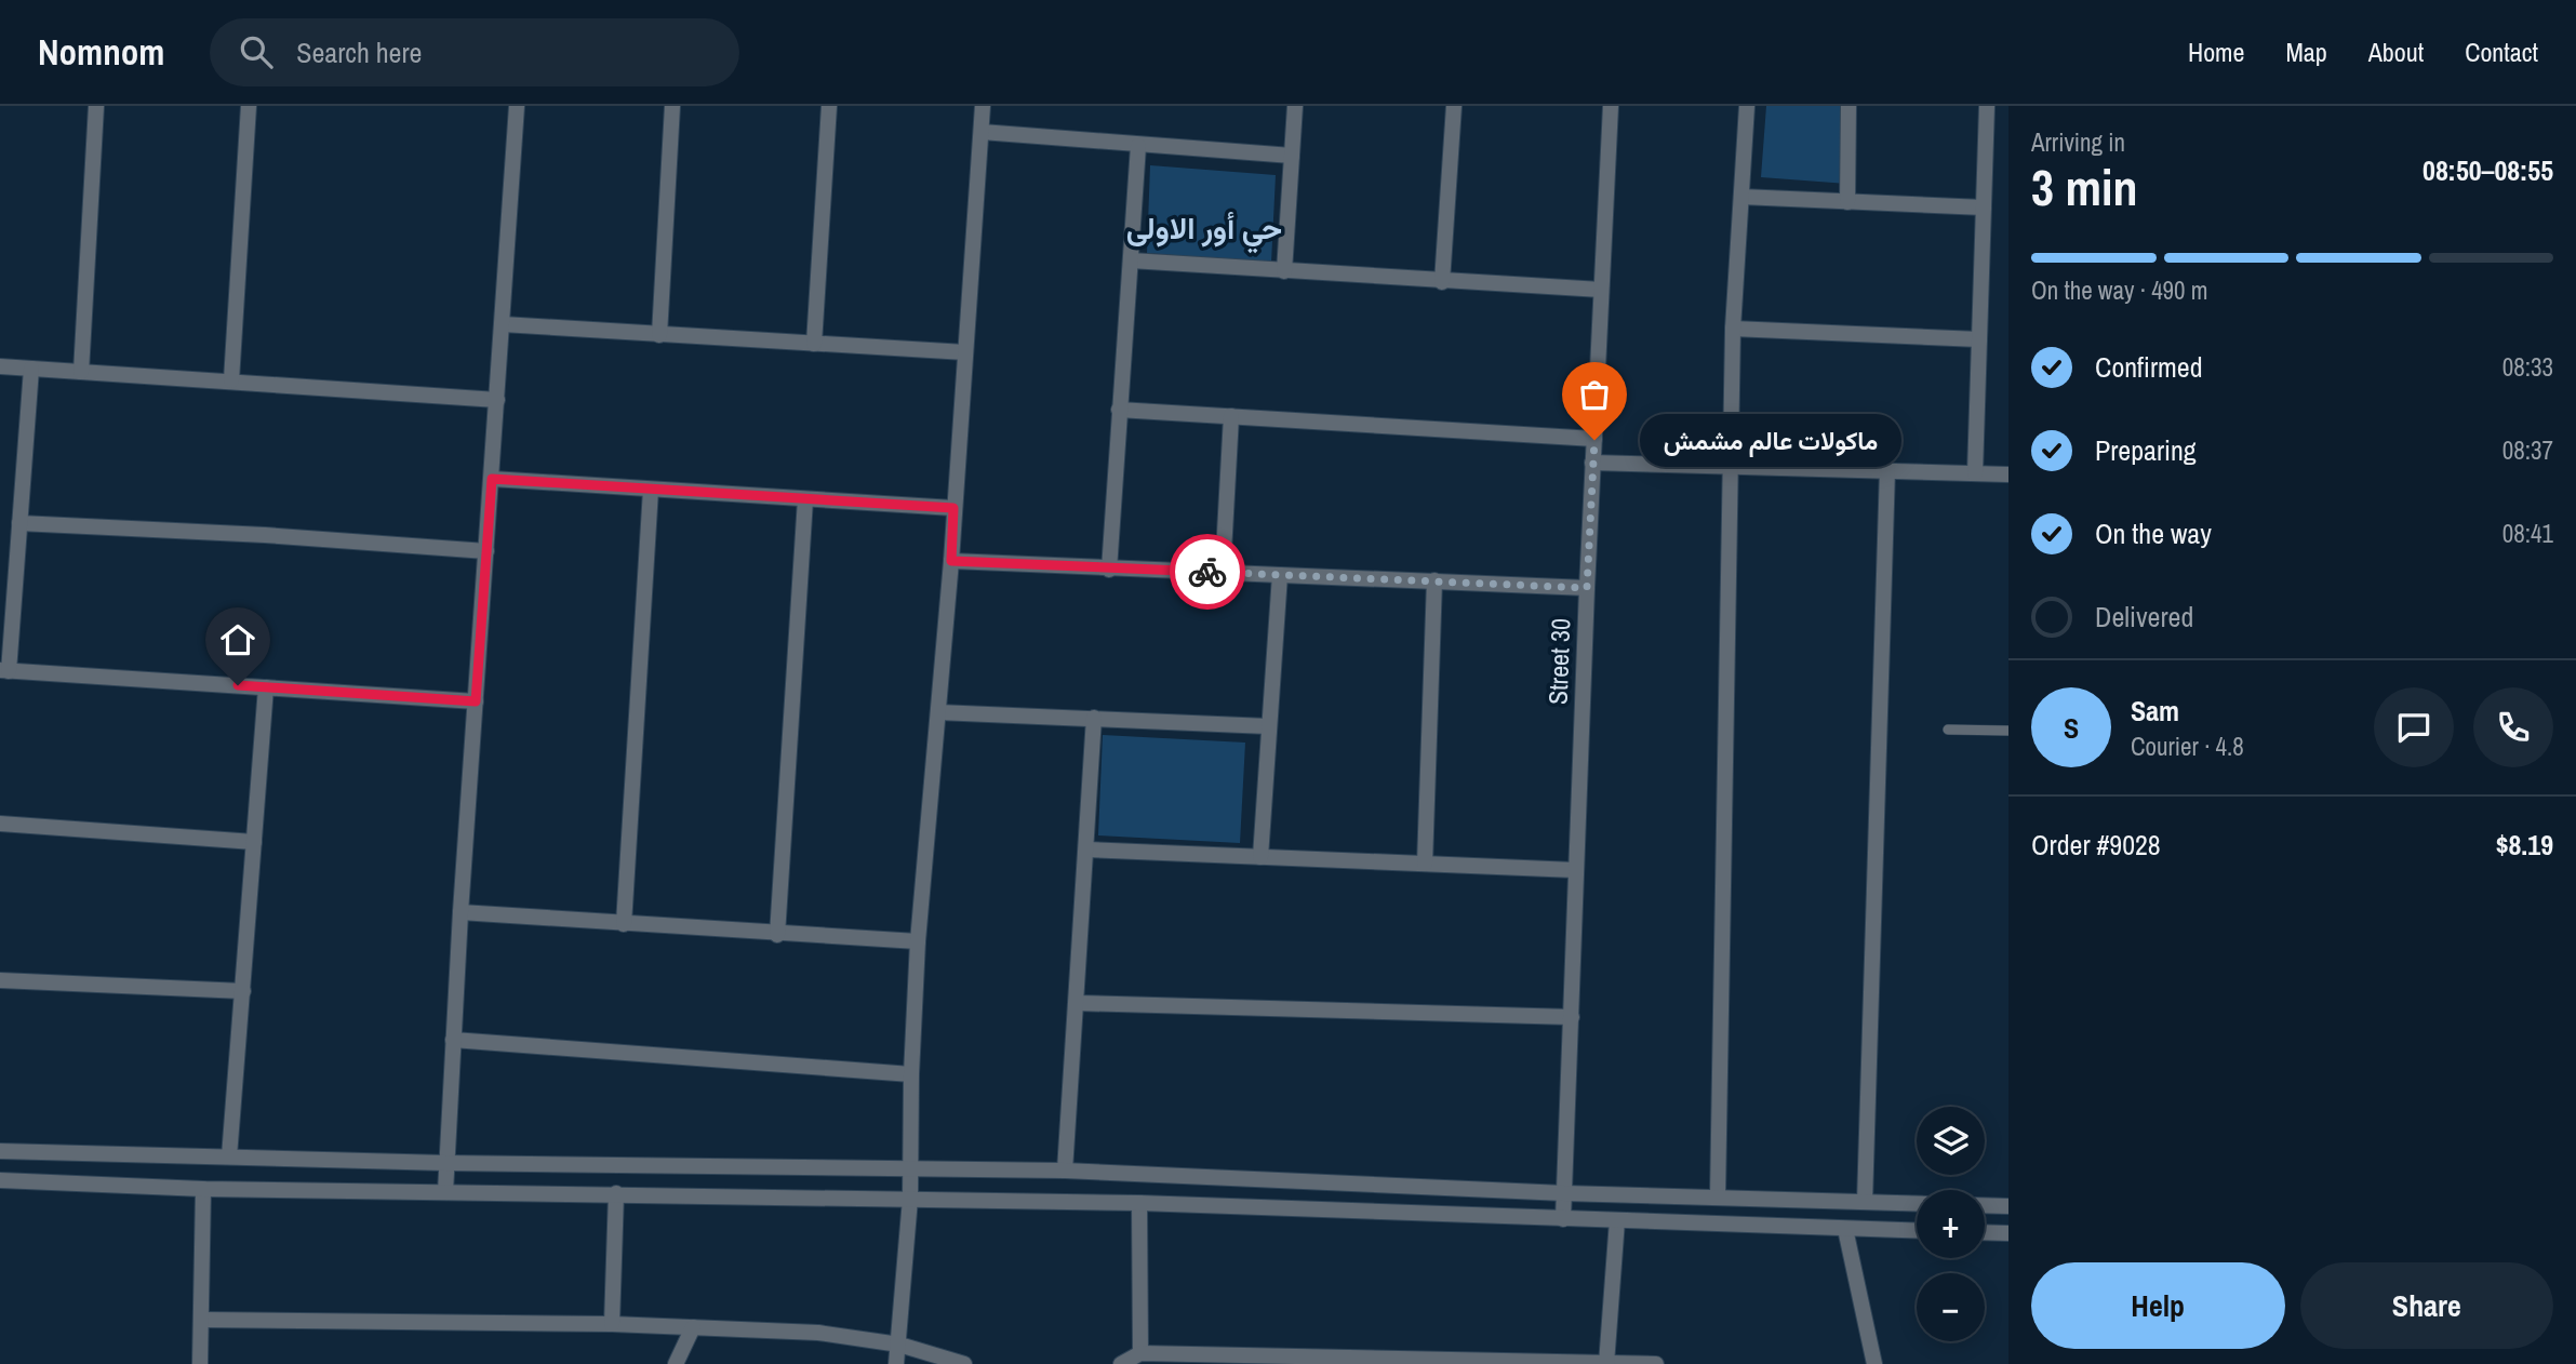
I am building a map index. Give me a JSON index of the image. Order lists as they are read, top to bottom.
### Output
{
  "streets": {
    "street": ["Street 30"]
  },
  "districts": ["حي أور الاولى"],
  "places": ["ماكولات عالم مشمش"],
  "page": {
    "header": "Nomnom",
    "search": "Search here",
    "nav": [
      "Home",
      "Map",
      "About",
      "Contact"
    ],
    "heading": ["3 min", "Arriving in", "08:50–08:55"],
    "panel": [
      "Sam",
      "Courier · 4.8",
      "Order #9028",
      "$8.19"
    ],
    "bar": "On the way · 490 m",
    "list": [
      ["Confirmed", "08:33"],
      ["Preparing", "08:37"],
      ["On the way", "08:41"],
      "Delivered"
    ],
    "bubble": "ماكولات عالم مشمش",
    "round": "S",
    "map_buttons": ["+", "−"],
    "buttons": ["Help", "Share"]
  }
}
